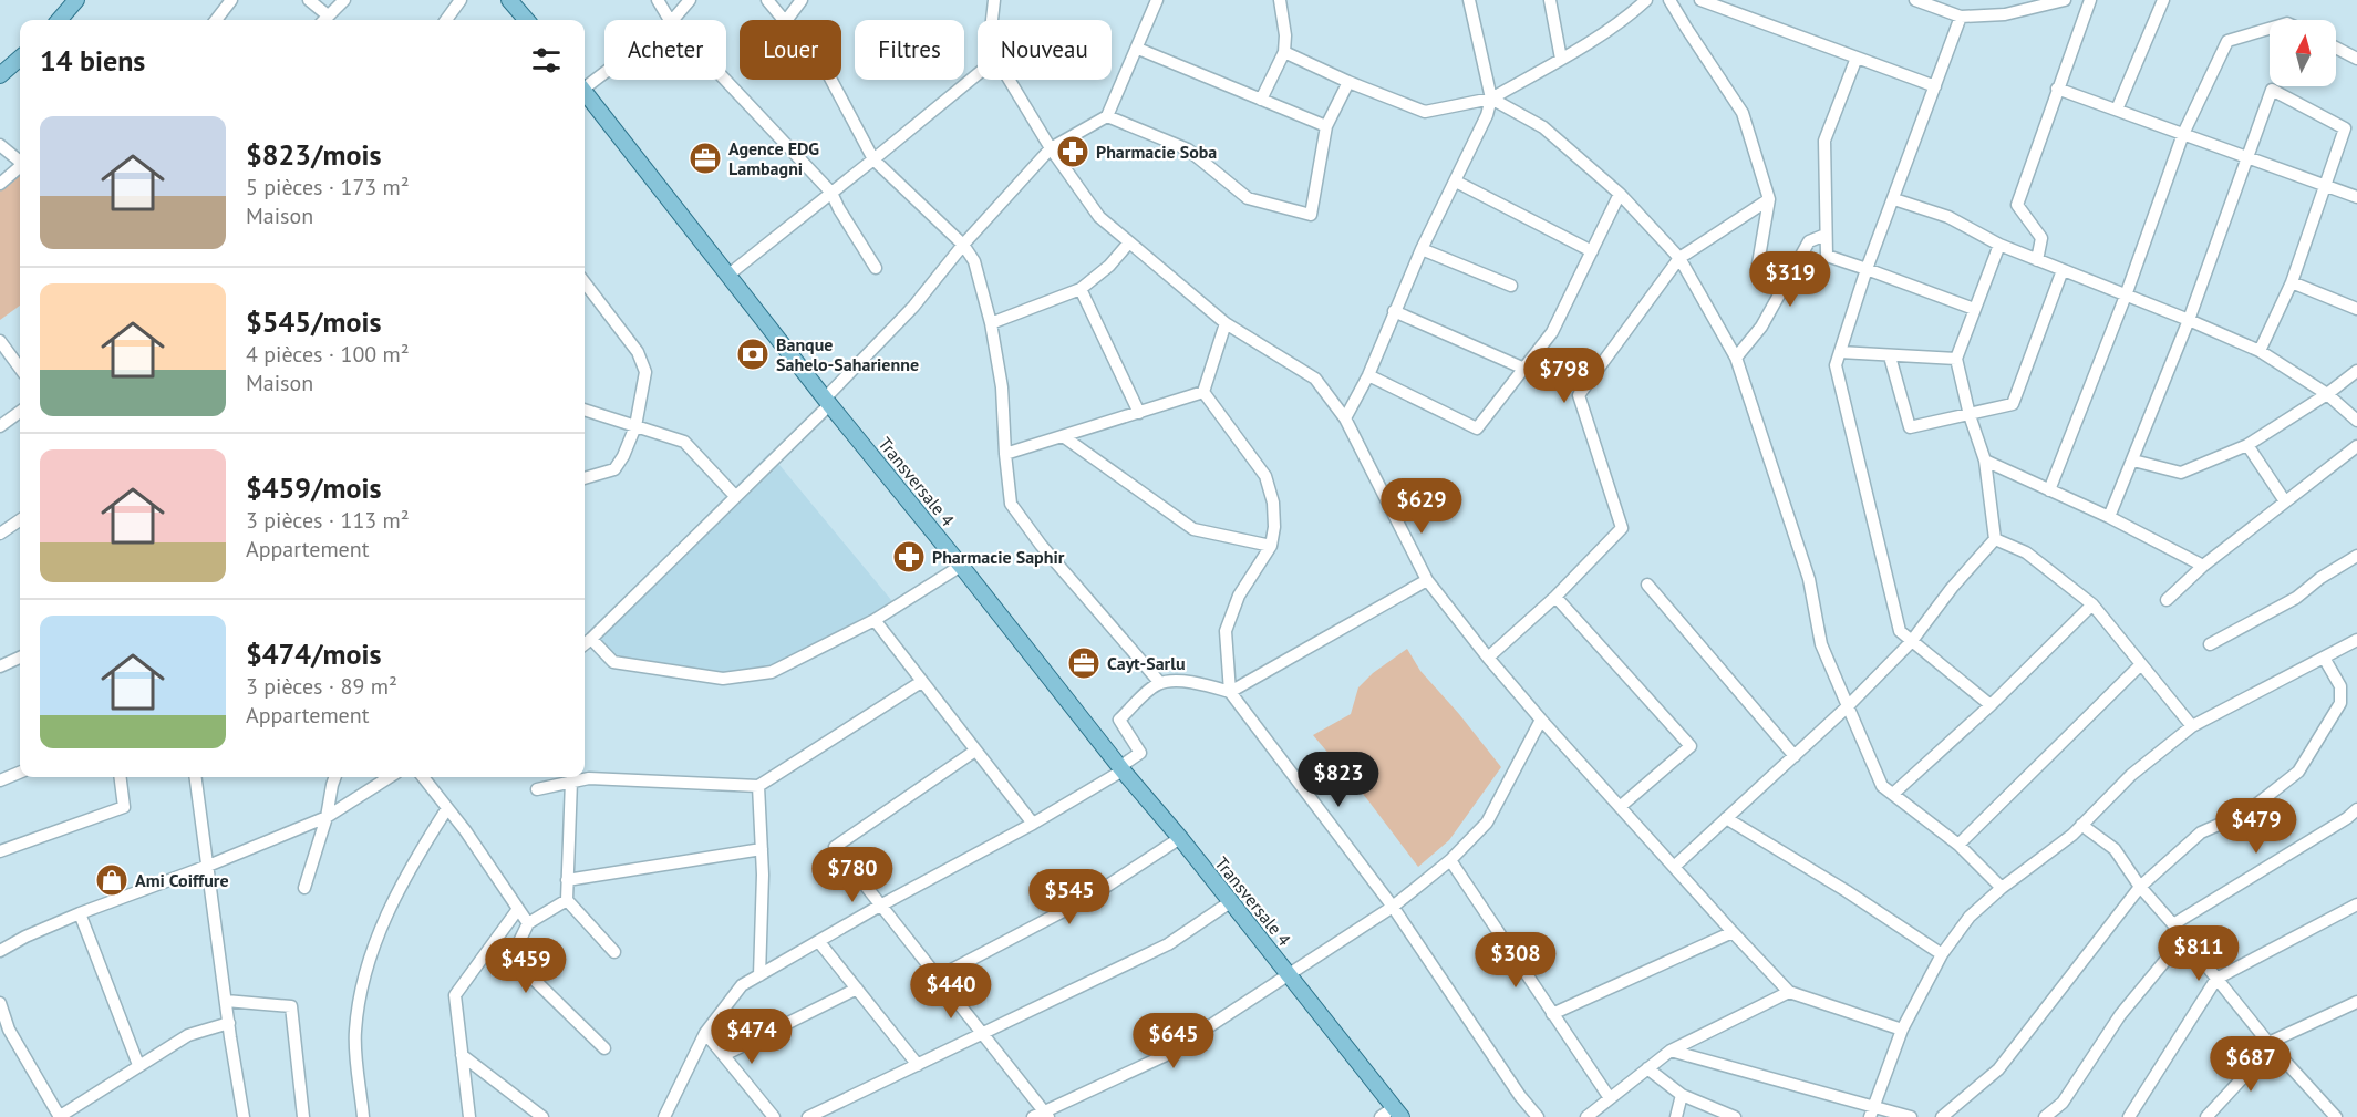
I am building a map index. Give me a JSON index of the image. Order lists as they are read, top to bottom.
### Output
{
  "streets": {
    "main road": ["Transversale 4"]
  },
  "places": {
    "pharmacy": ["Pharmacie Soba", "Pharmacie Saphir"],
    "office": ["Agence EDG Lambagni", "Cayt-Sarlu"],
    "bank": ["Banque Sahelo-Saharienne"],
    "shop": ["Ami Coiffure"]
  },
  "north": "top",
  "page": {
    "chip": [
      "Acheter",
      "Louer",
      "Filtres",
      "Nouveau"
    ],
    "heading": "14 biens",
    "list": [
      {
        "name": "$823/mois",
        "note": "5 pièces · 173 m² · Maison"
      },
      {
        "name": "$545/mois",
        "note": "4 pièces · 100 m² · Maison"
      },
      {
        "name": "$459/mois",
        "note": "3 pièces · 113 m² · Appartement"
      },
      {
        "name": "$474/mois",
        "note": "3 pièces · 89 m² · Appartement"
      }
    ],
    "price": [
      "$319",
      "$798",
      "$629",
      "$823",
      "$479",
      "$780",
      "$545",
      "$811",
      "$308",
      "$459",
      "$440",
      "$474",
      "$645",
      "$687"
    ]
  }
}
